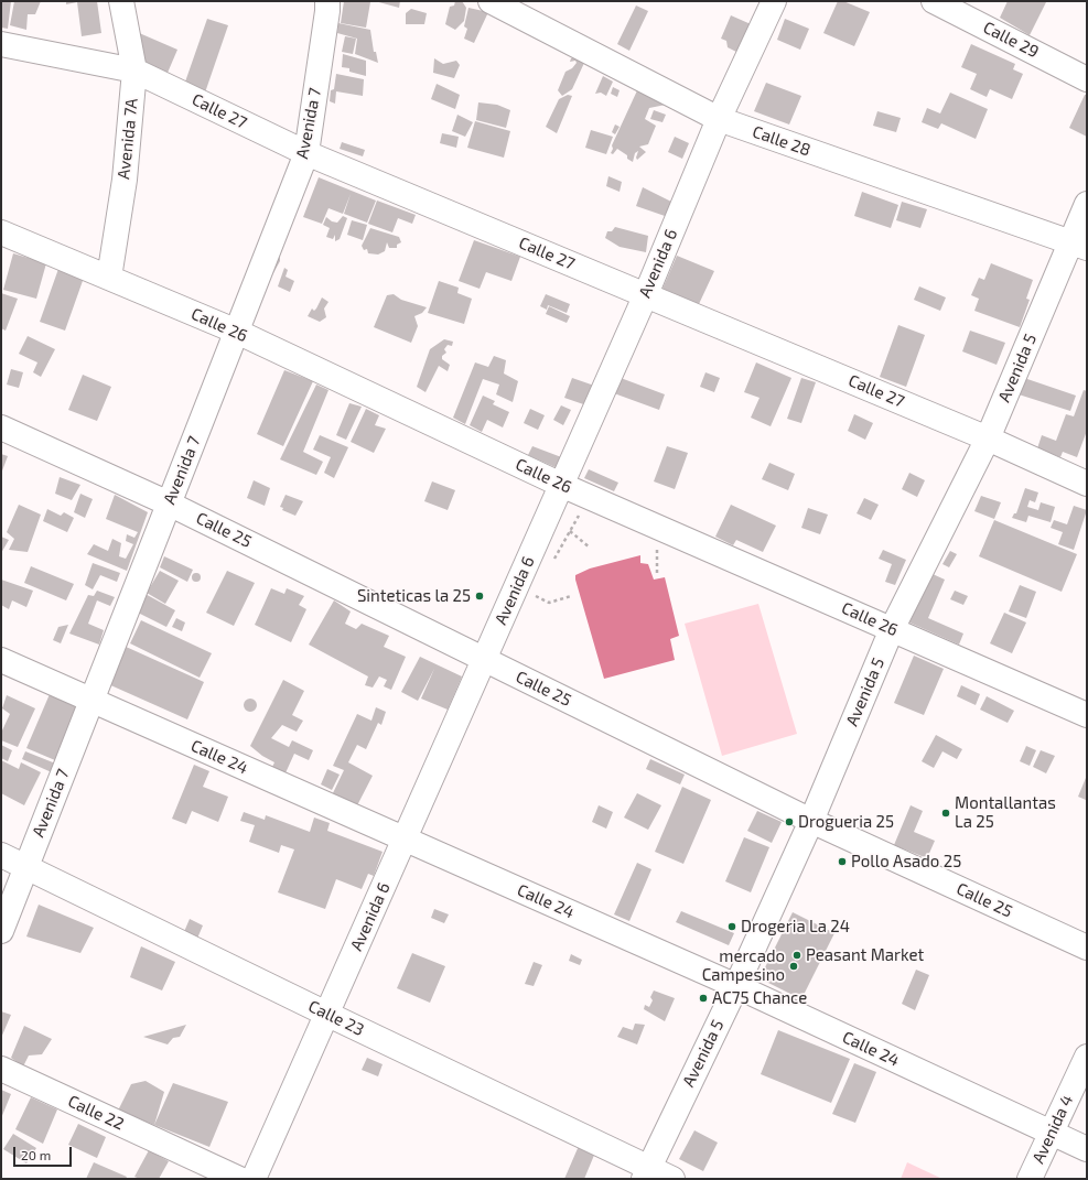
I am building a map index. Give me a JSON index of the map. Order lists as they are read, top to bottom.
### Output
{
  "streets": {
    "street": [
      "Calle 29",
      "Calle 27",
      "Avenida 7",
      "Avenida 7A",
      "Calle 28",
      "Avenida 6",
      "Calle 26",
      "Avenida 5",
      "Calle 25",
      "Calle 24",
      "Calle 23",
      "Calle 22",
      "Avenida 4"
    ]
  },
  "crossings": [
    ["Calle 27", "Avenida 7"],
    ["Calle 27", "Avenida 7A"],
    ["Calle 27", "Avenida 6"],
    ["Calle 27", "Avenida 5"],
    ["Avenida 7", "Calle 26"],
    ["Avenida 7", "Calle 25"],
    ["Avenida 7", "Calle 24"],
    ["Avenida 7", "Calle 23"],
    ["Avenida 7A", "Calle 26"],
    ["Calle 28", "Avenida 6"],
    ["Calle 28", "Avenida 5"],
    ["Avenida 6", "Calle 26"],
    ["Avenida 6", "Calle 25"],
    ["Avenida 6", "Calle 24"],
    ["Avenida 6", "Calle 23"],
    ["Calle 26", "Avenida 5"],
    ["Avenida 5", "Calle 25"],
    ["Avenida 5", "Calle 24"],
    ["Avenida 5", "Calle 23"],
    ["Calle 24", "Avenida 4"]
  ],
  "places": [
    "Sinteticas la 25",
    "Montallantas La 25",
    "Drogueria 25",
    "Pollo Asado 25",
    "Drogeria La 24",
    "Peasant Market",
    "mercado Campesino",
    "AC75 Chance"
  ],
  "scale_bar": "20 m"
}
